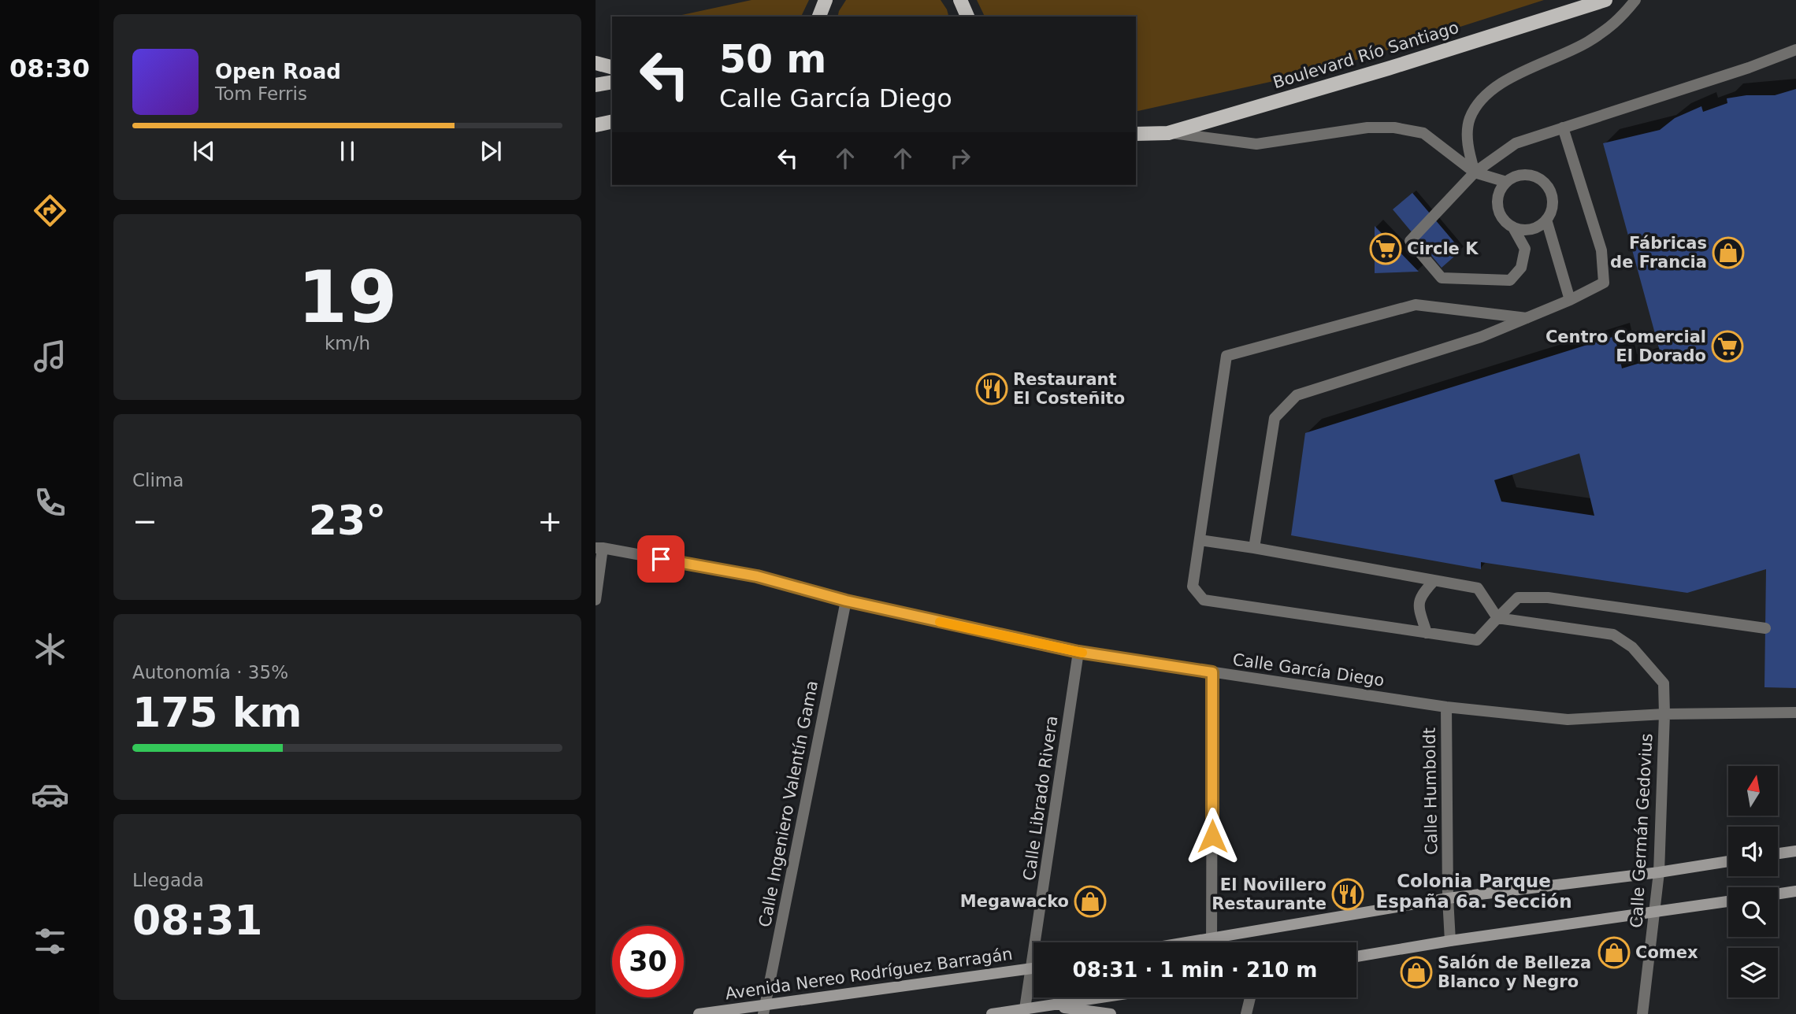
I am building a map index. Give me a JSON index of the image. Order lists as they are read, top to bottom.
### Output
{
  "streets": {
    "main road": ["Boulevard Río Santiago"],
    "street": [
      "Calle García Diego",
      "Calle Humboldt",
      "Calle Librado Rivera",
      "Calle Ingeniero Valentín Gama",
      "Calle Germán Gedovius",
      "Avenida Nereo Rodríguez Barragán"
    ]
  },
  "crossings": [
    ["Calle García Diego", "Calle Humboldt"],
    ["Calle García Diego", "Calle Librado Rivera"],
    ["Calle García Diego", "Calle Ingeniero Valentín Gama"],
    ["Calle García Diego", "Calle Germán Gedovius"],
    ["Calle Ingeniero Valentín Gama", "Avenida Nereo Rodríguez Barragán"]
  ],
  "districts": ["Colonia Parque España 6a. Sección"],
  "places": {
    "supermarket": ["Circle K", "Centro Comercial El Dorado"],
    "shop": [
      "Fábricas de Francia",
      "Megawacko",
      "Comex",
      "Salón de Belleza Blanco y Negro"
    ],
    "restaurant": ["Restaurant El Costeñito", "El Novillero Restaurante"]
  },
  "north": "top",
  "page": {
    "tabs": "08:30",
    "turn": ["50 m", "Calle García Diego"],
    "song": ["Open Road", "Tom Ferris"],
    "tile": [
      ["19", "km/h"],
      "Clima",
      ["Autonomía · 35%", "175 km"],
      ["Llegada", "08:31"]
    ],
    "heat": ["−", "23°", "+"],
    "limit": "30",
    "trip": "08:31 · 1 min · 210 m"
  }
}
